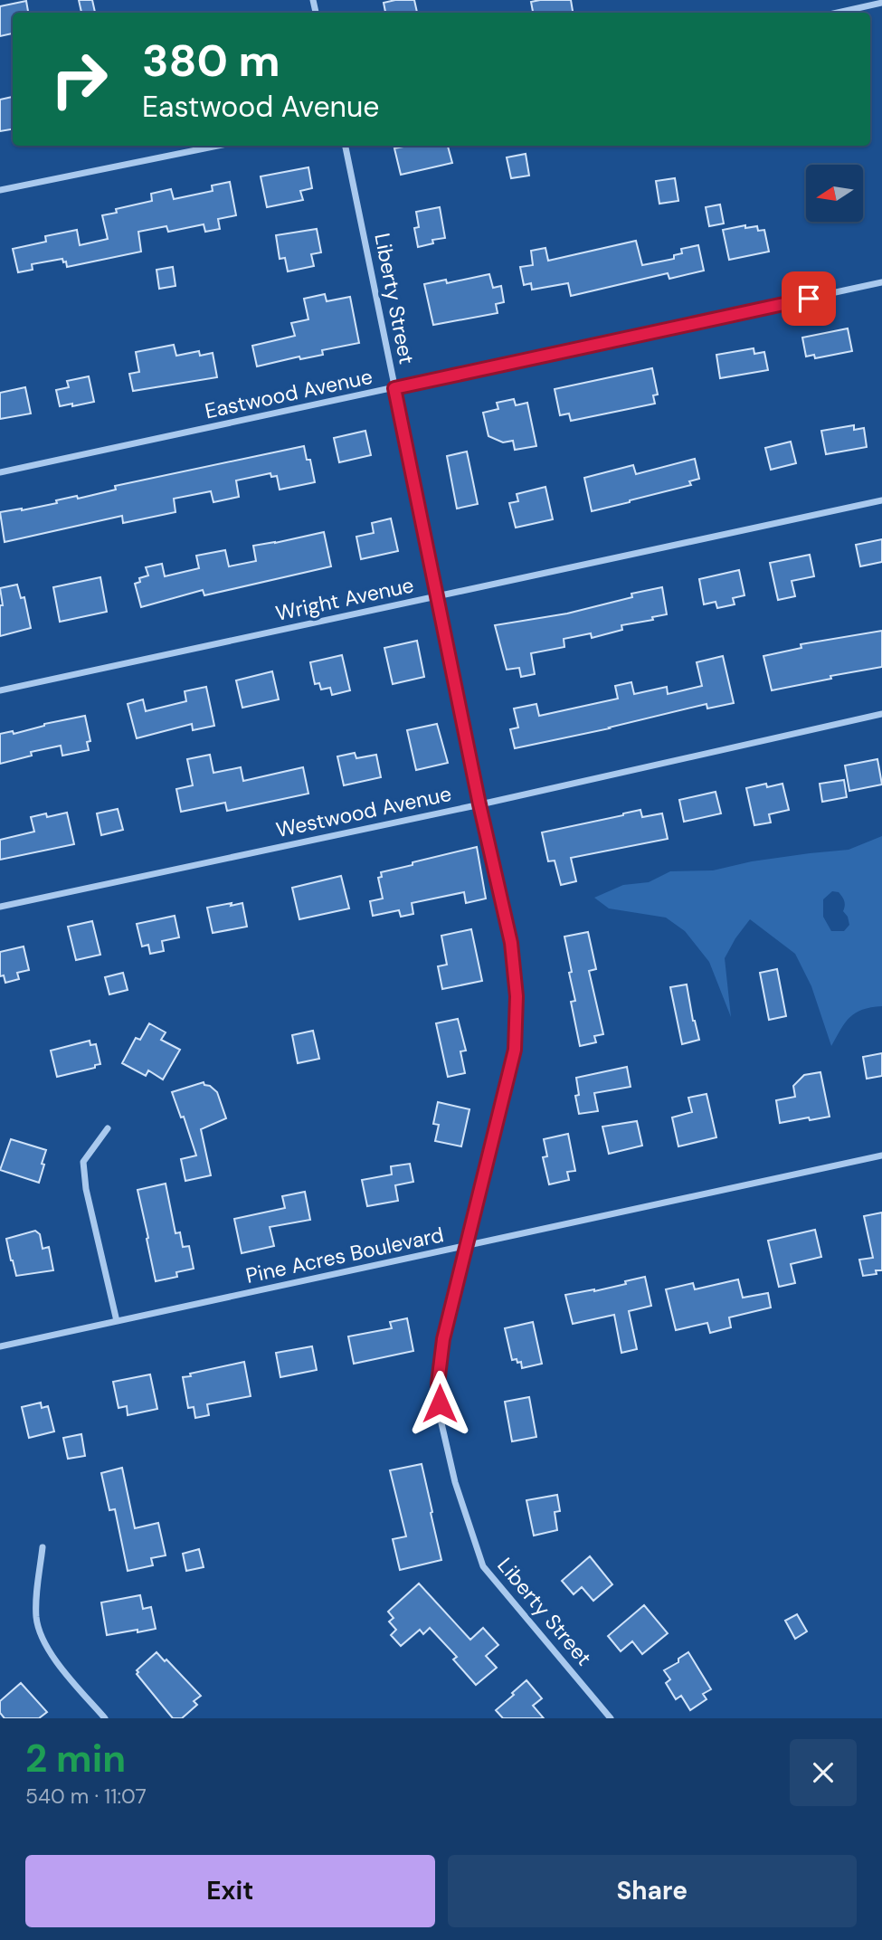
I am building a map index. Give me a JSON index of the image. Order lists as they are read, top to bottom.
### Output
{
  "streets": {
    "street": [
      "Liberty Street",
      "Eastwood Avenue",
      "Wright Avenue",
      "Westwood Avenue",
      "Pine Acres Boulevard"
    ]
  },
  "crossings": [
    ["Liberty Street", "Eastwood Avenue"],
    ["Liberty Street", "Wright Avenue"],
    ["Liberty Street", "Westwood Avenue"],
    ["Liberty Street", "Pine Acres Boulevard"]
  ],
  "north": "left",
  "page": {
    "turn": ["380 m", "Eastwood Avenue"],
    "heading": ["2 min", "540 m · 11:07"],
    "buttons": ["Exit", "Share"]
  }
}
